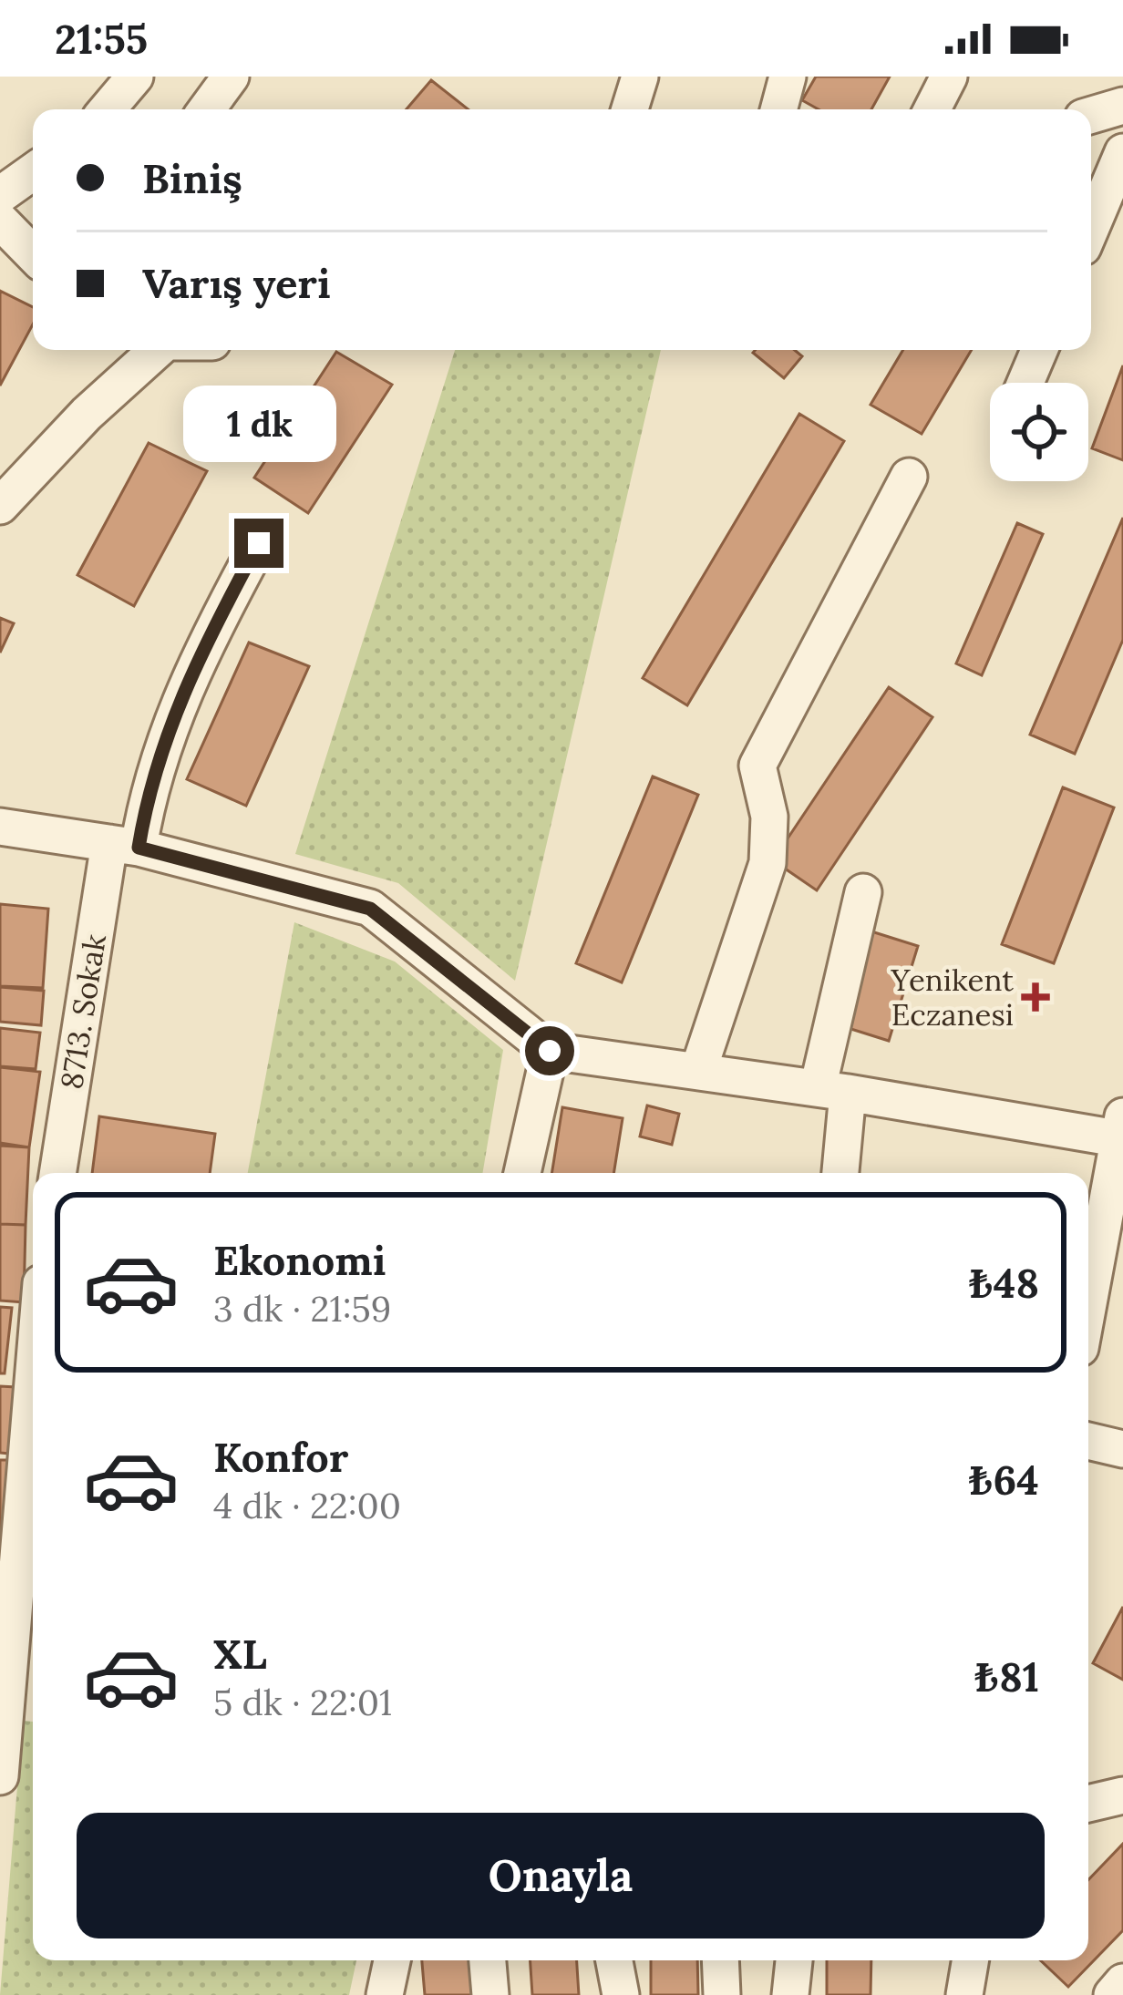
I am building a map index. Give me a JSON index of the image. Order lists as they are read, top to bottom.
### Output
{
  "streets": {
    "street": ["8713. Sokak"]
  },
  "places": {
    "health": ["Yenikent Eczanesi"]
  },
  "page": {
    "status": "21:55",
    "banner": ["Biniş", "Varış yeri"],
    "bubble": "1 dk",
    "list": [
      {
        "name": "Ekonomi",
        "note": "3 dk · 21:59",
        "value": "₺48"
      },
      {
        "name": "Konfor",
        "note": "4 dk · 22:00",
        "value": "₺64"
      },
      {
        "name": "XL",
        "note": "5 dk · 22:01",
        "value": "₺81"
      }
    ],
    "buttons": "Onayla"
  }
}
